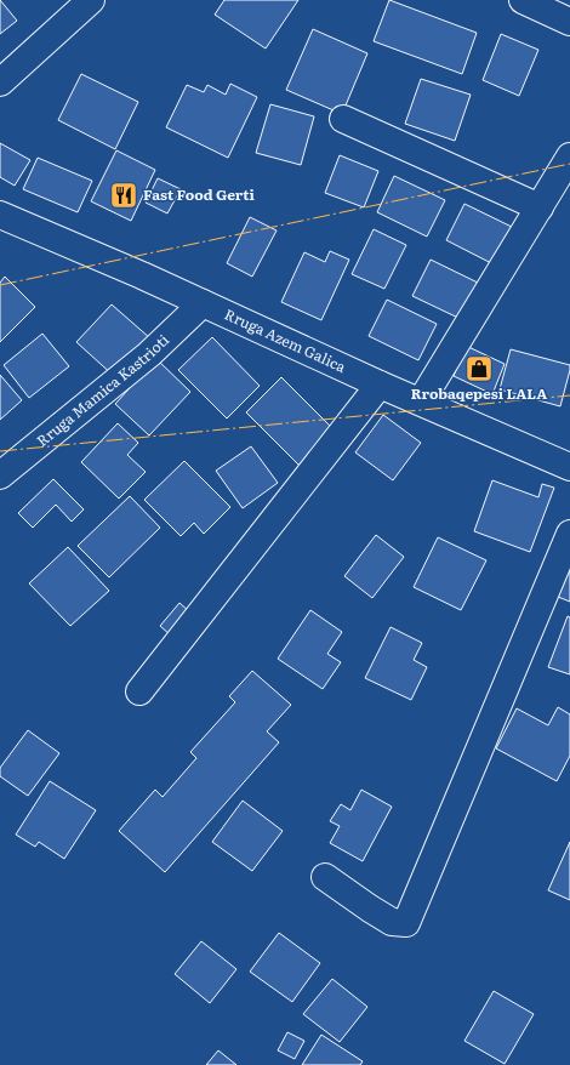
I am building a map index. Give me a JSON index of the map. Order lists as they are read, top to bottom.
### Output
{
  "streets": {
    "street": ["Rruga Azem Galica", "Rruga Mamica Kastrioti"]
  },
  "crossings": [
    ["Rruga Azem Galica", "Rruga Mamica Kastrioti"]
  ],
  "places": {
    "restaurant": ["Fast Food Gerti"],
    "shop": ["Rrobaqepesi LALA"]
  }
}
